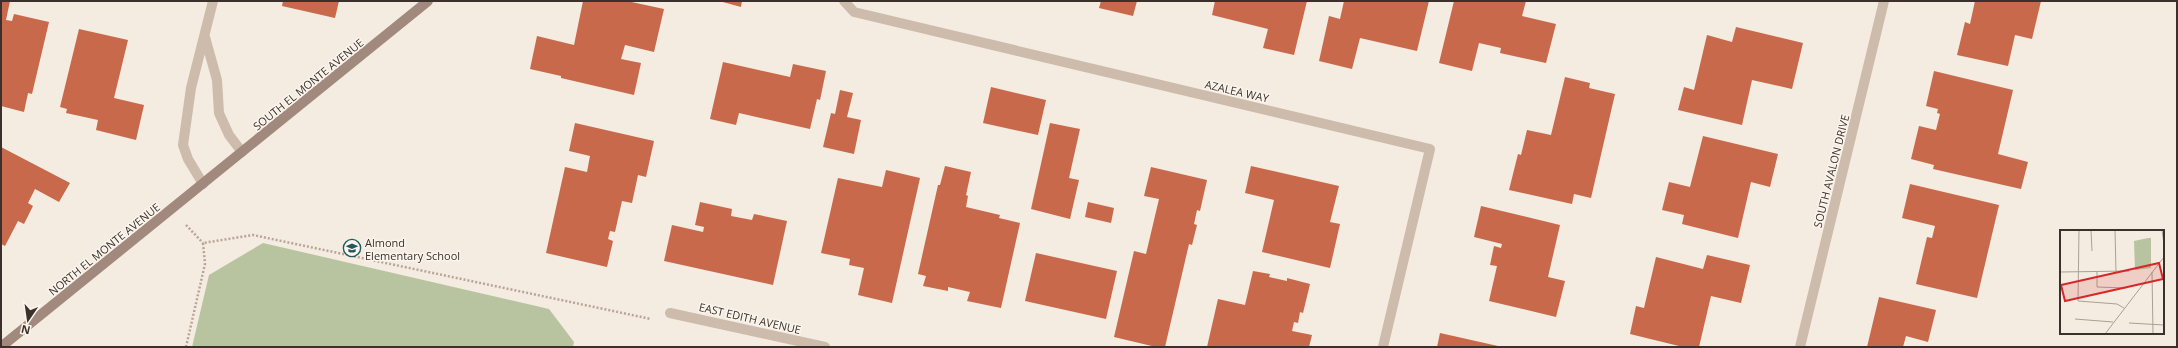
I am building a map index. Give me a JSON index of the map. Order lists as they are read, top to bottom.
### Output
{
  "streets": {
    "main road": ["SOUTH EL MONTE AVENUE", "NORTH EL MONTE AVENUE"],
    "street": ["AZALEA WAY", "SOUTH AVALON DRIVE", "EAST EDITH AVENUE"]
  },
  "crossings": [
    ["SOUTH EL MONTE AVENUE", "NORTH EL MONTE AVENUE"]
  ],
  "places": {
    "school or university": ["Almond Elementary School"]
  },
  "north": "bottom"
}
